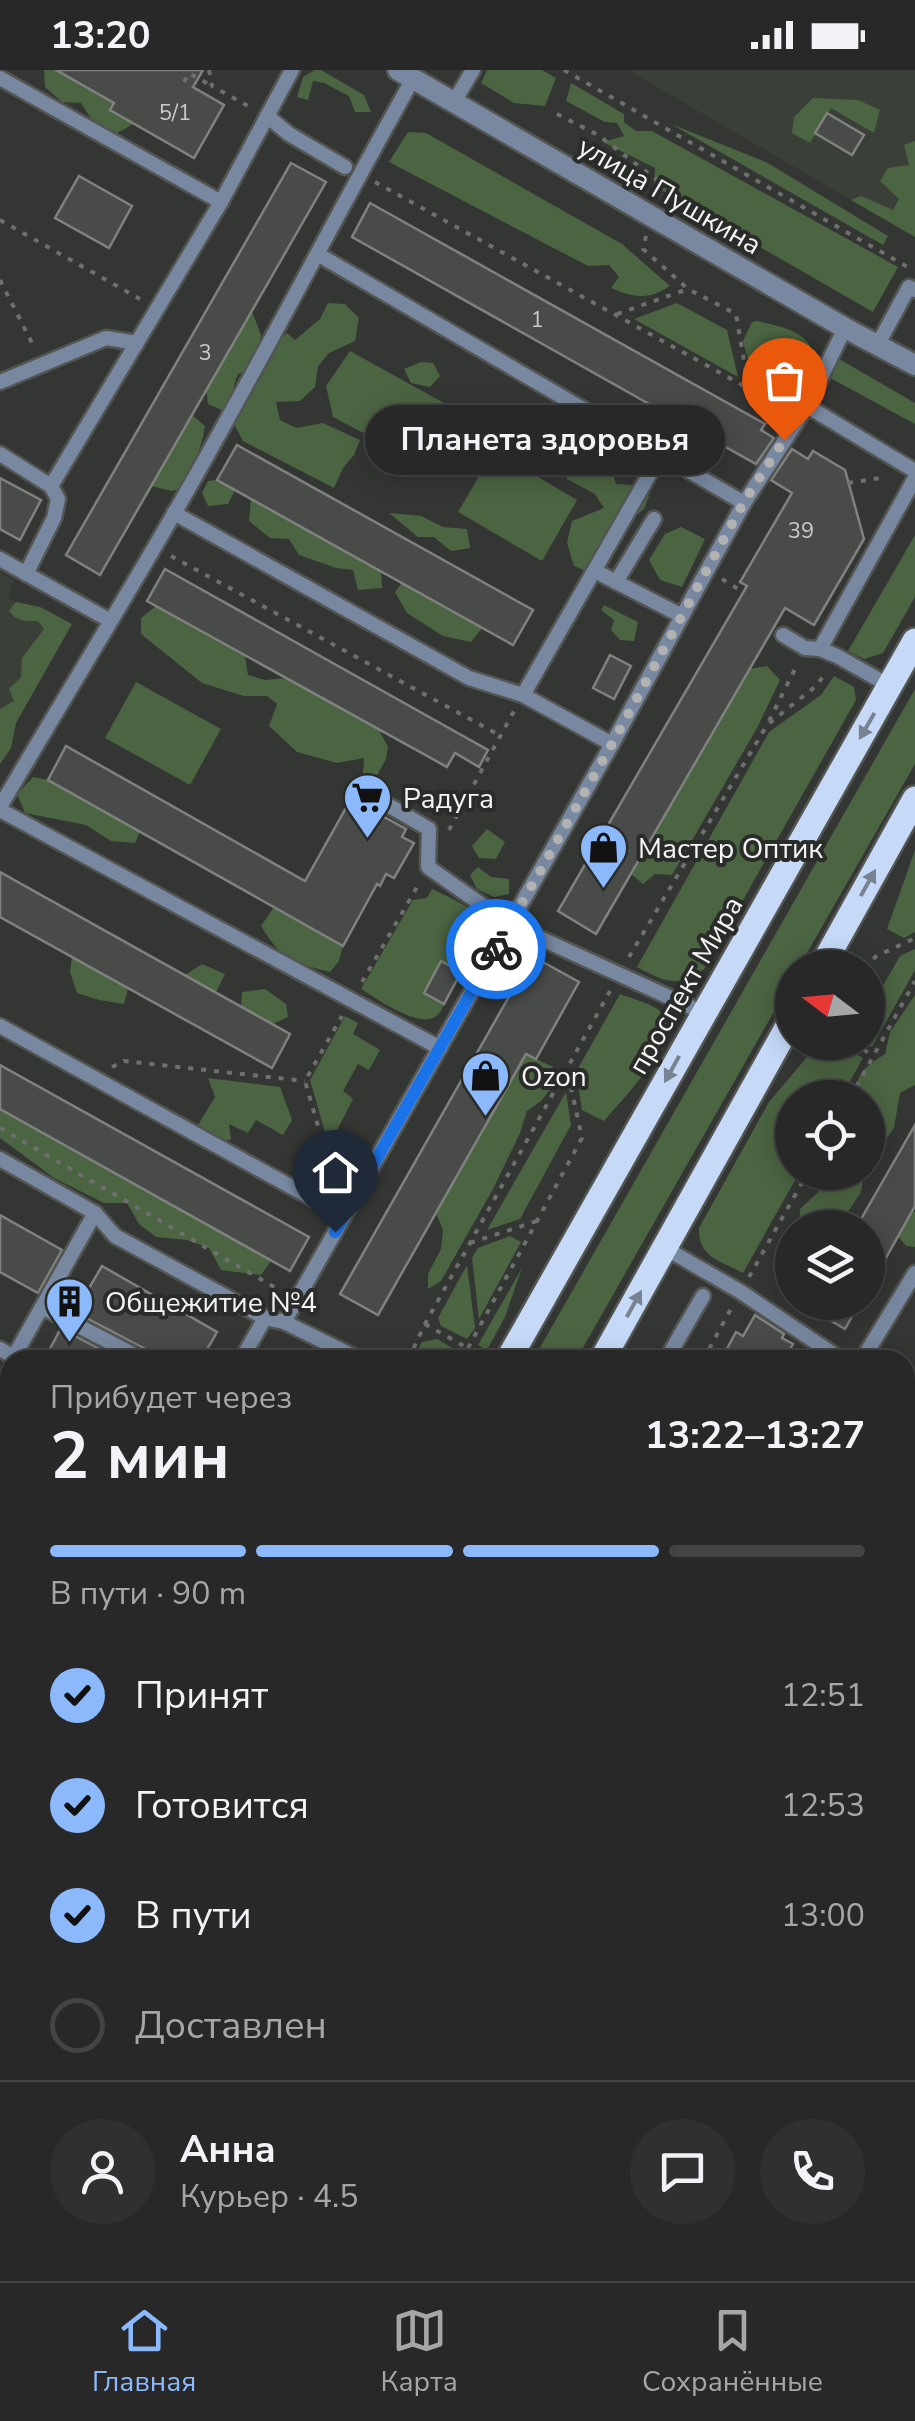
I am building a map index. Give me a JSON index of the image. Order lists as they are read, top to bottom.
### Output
{
  "streets": {
    "main road": ["проспект Мира"],
    "street": ["улица Пушкина"]
  },
  "places": {
    "other": ["Планета здоровья"],
    "supermarket": ["Радуга"],
    "shop": ["Мастер Оптик", "Ozon"],
    "building": ["Общежитие №4"]
  },
  "house_numbers": [
    "5/1",
    "1",
    "3",
    "39"
  ],
  "north": "left",
  "page": {
    "status": "13:20",
    "bubble": "Планета здоровья",
    "heading": ["2 мин", "Прибудет через", "13:22–13:27"],
    "panel": ["Анна", "Курьер · 4.5"],
    "bar": "В пути · 90 m",
    "list": [
      ["Принят", "12:51"],
      ["Готовится", "12:53"],
      ["В пути", "13:00"],
      "Доставлен"
    ],
    "tabs": ["Главная", "Карта", "Сохранённые"]
  }
}
